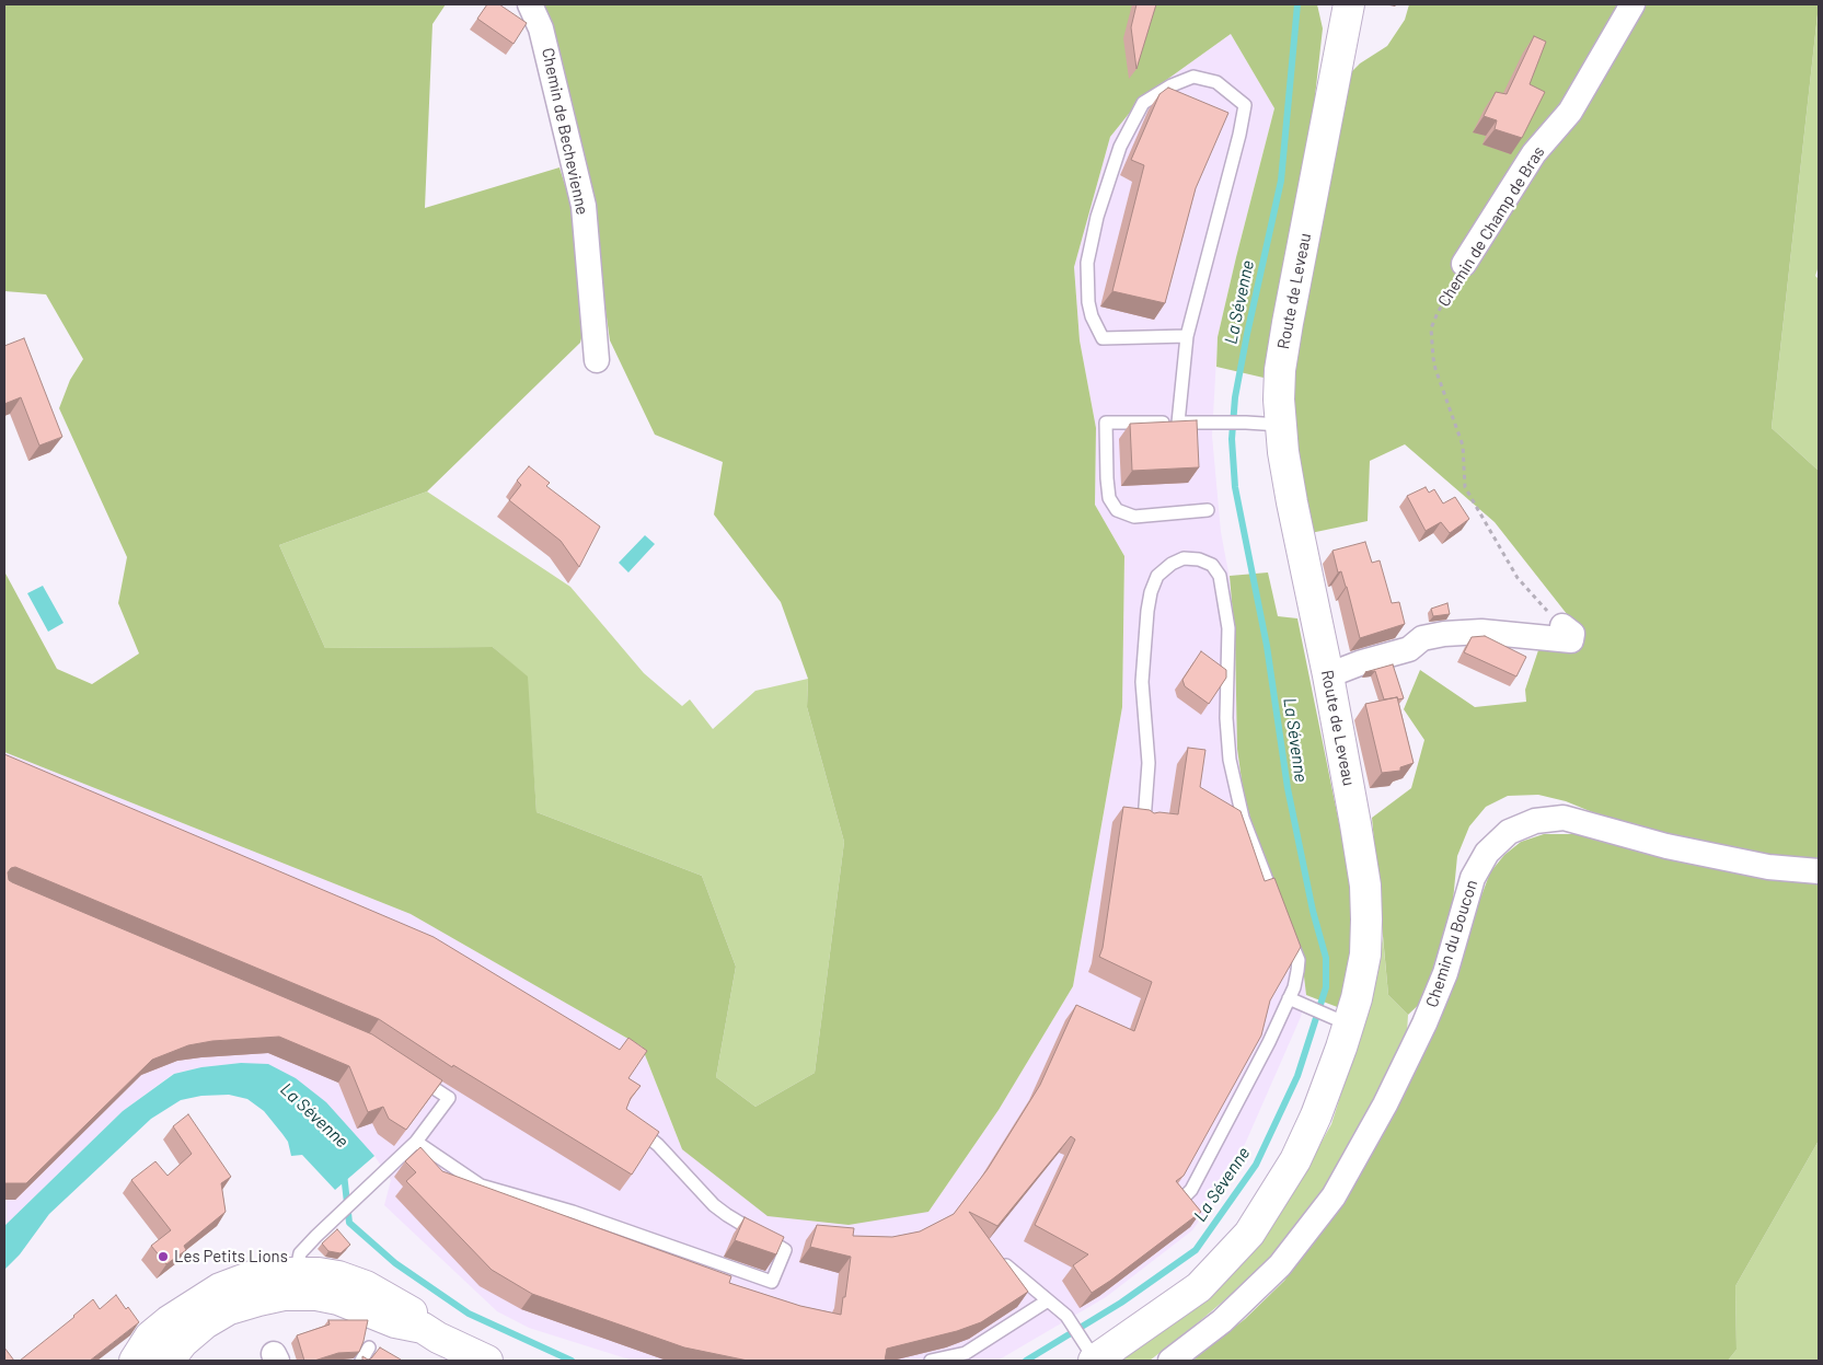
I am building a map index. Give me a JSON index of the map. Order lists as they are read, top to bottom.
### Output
{
  "streets": {
    "street": [
      "Chemin de Bechevienne",
      "Chemin de Champ de Bras",
      "Route de Leveau",
      "Chemin du Boucon"
    ]
  },
  "water": ["La Sévenne"],
  "places": ["Les Petits Lions"]
}
